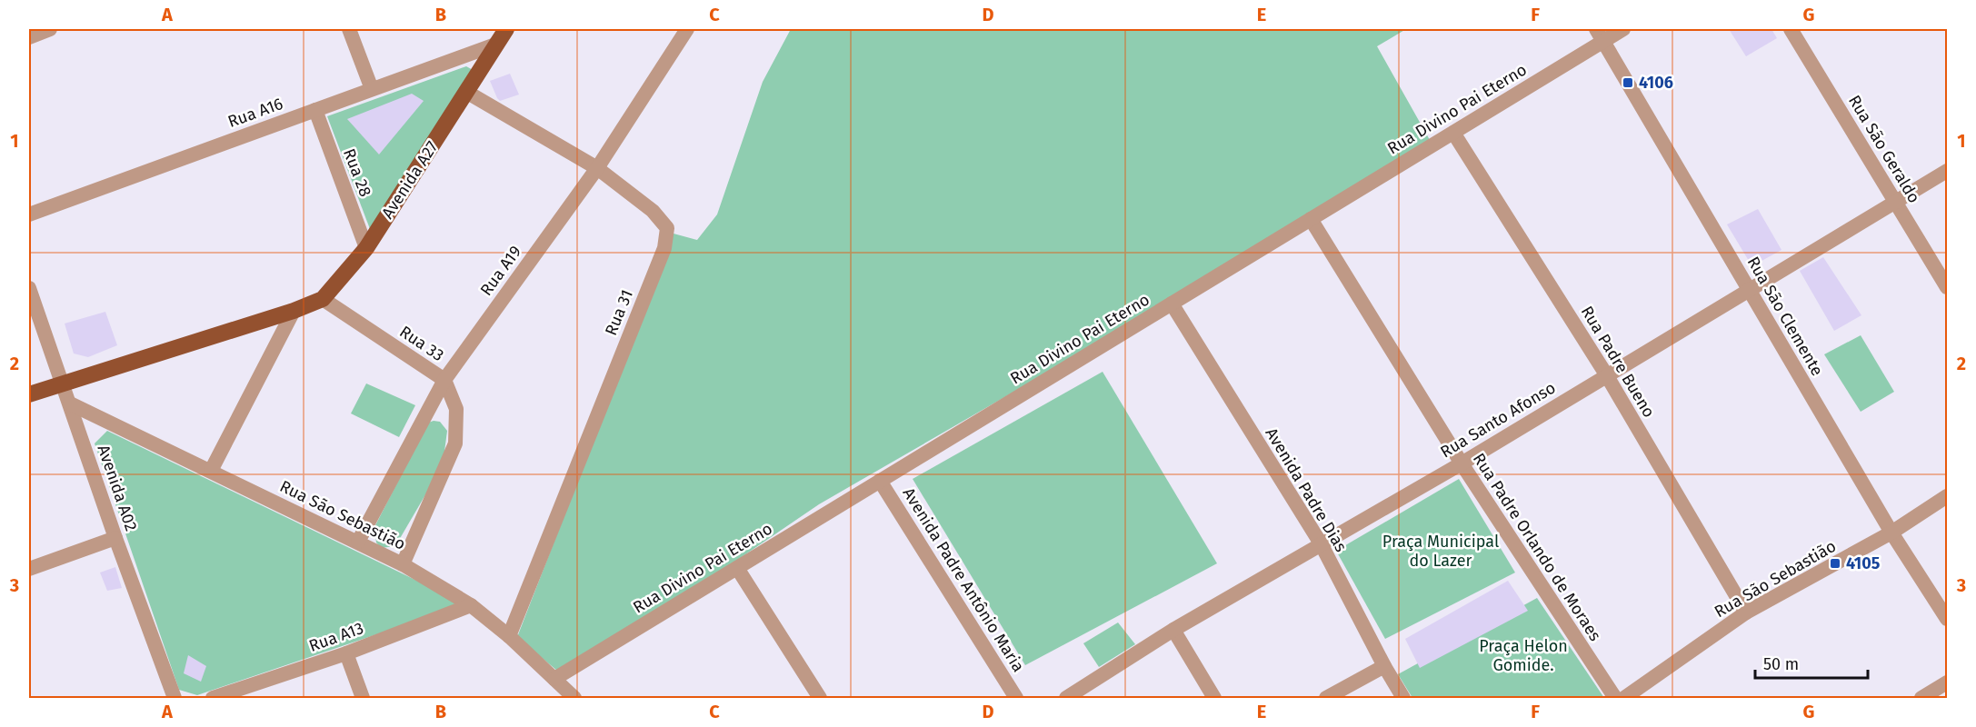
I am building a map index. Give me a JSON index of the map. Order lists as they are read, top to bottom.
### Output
{
  "streets": {
    "main road": ["Avenida A27"],
    "street": [
      "Rua Divino Pai Eterno",
      "Rua A16",
      "Rua São Geraldo",
      "Rua 28",
      "Rua A19",
      "Rua 31",
      "Rua São Clemente",
      "Rua 33",
      "Rua Padre Bueno",
      "Rua Santo Afonso",
      "Avenida A02",
      "Avenida Padre Dias",
      "Rua São Sebastião",
      "Rua Padre Orlando de Moraes",
      "Avenida Padre Antônio Maria",
      "Rua A13"
    ]
  },
  "crossings": [
    ["Rua Divino Pai Eterno", "Rua São Clemente"],
    ["Rua Divino Pai Eterno", "Rua Padre Bueno"],
    ["Rua Divino Pai Eterno", "Avenida Padre Dias"],
    ["Rua Divino Pai Eterno", "Rua São Sebastião"],
    ["Rua Divino Pai Eterno", "Rua Padre Orlando de Moraes"],
    ["Rua Divino Pai Eterno", "Avenida Padre Antônio Maria"],
    ["Rua A16", "Rua 28"],
    ["Rua A16", "Avenida A27"],
    ["Rua São Geraldo", "Rua Santo Afonso"],
    ["Rua 28", "Avenida A27"],
    ["Avenida A27", "Rua 31"],
    ["Avenida A27", "Rua 33"],
    ["Avenida A27", "Avenida A02"],
    ["Rua A19", "Rua 31"],
    ["Rua A19", "Rua 33"],
    ["Rua A19", "Rua São Sebastião"],
    ["Rua 31", "Rua São Sebastião"],
    ["Rua São Clemente", "Rua Santo Afonso"],
    ["Rua São Clemente", "Rua São Sebastião"],
    ["Rua 33", "Rua São Sebastião"],
    ["Rua Padre Bueno", "Rua Santo Afonso"],
    ["Rua Padre Bueno", "Rua São Sebastião"],
    ["Rua Santo Afonso", "Avenida Padre Dias"],
    ["Rua Santo Afonso", "Rua Padre Orlando de Moraes"],
    ["Avenida A02", "Rua São Sebastião"],
    ["Rua São Sebastião", "Rua A13"]
  ],
  "parks": ["Praça Municipal do Lazer", "Praça Helon Gomide."],
  "places": {
    "transit": ["4106", "4105"]
  },
  "scale_bar": "50 m",
  "grid": {
    "columns": [
      "A",
      "B",
      "C",
      "D",
      "E",
      "F",
      "G"
    ],
    "rows": ["1", "2", "3"]
  }
}
